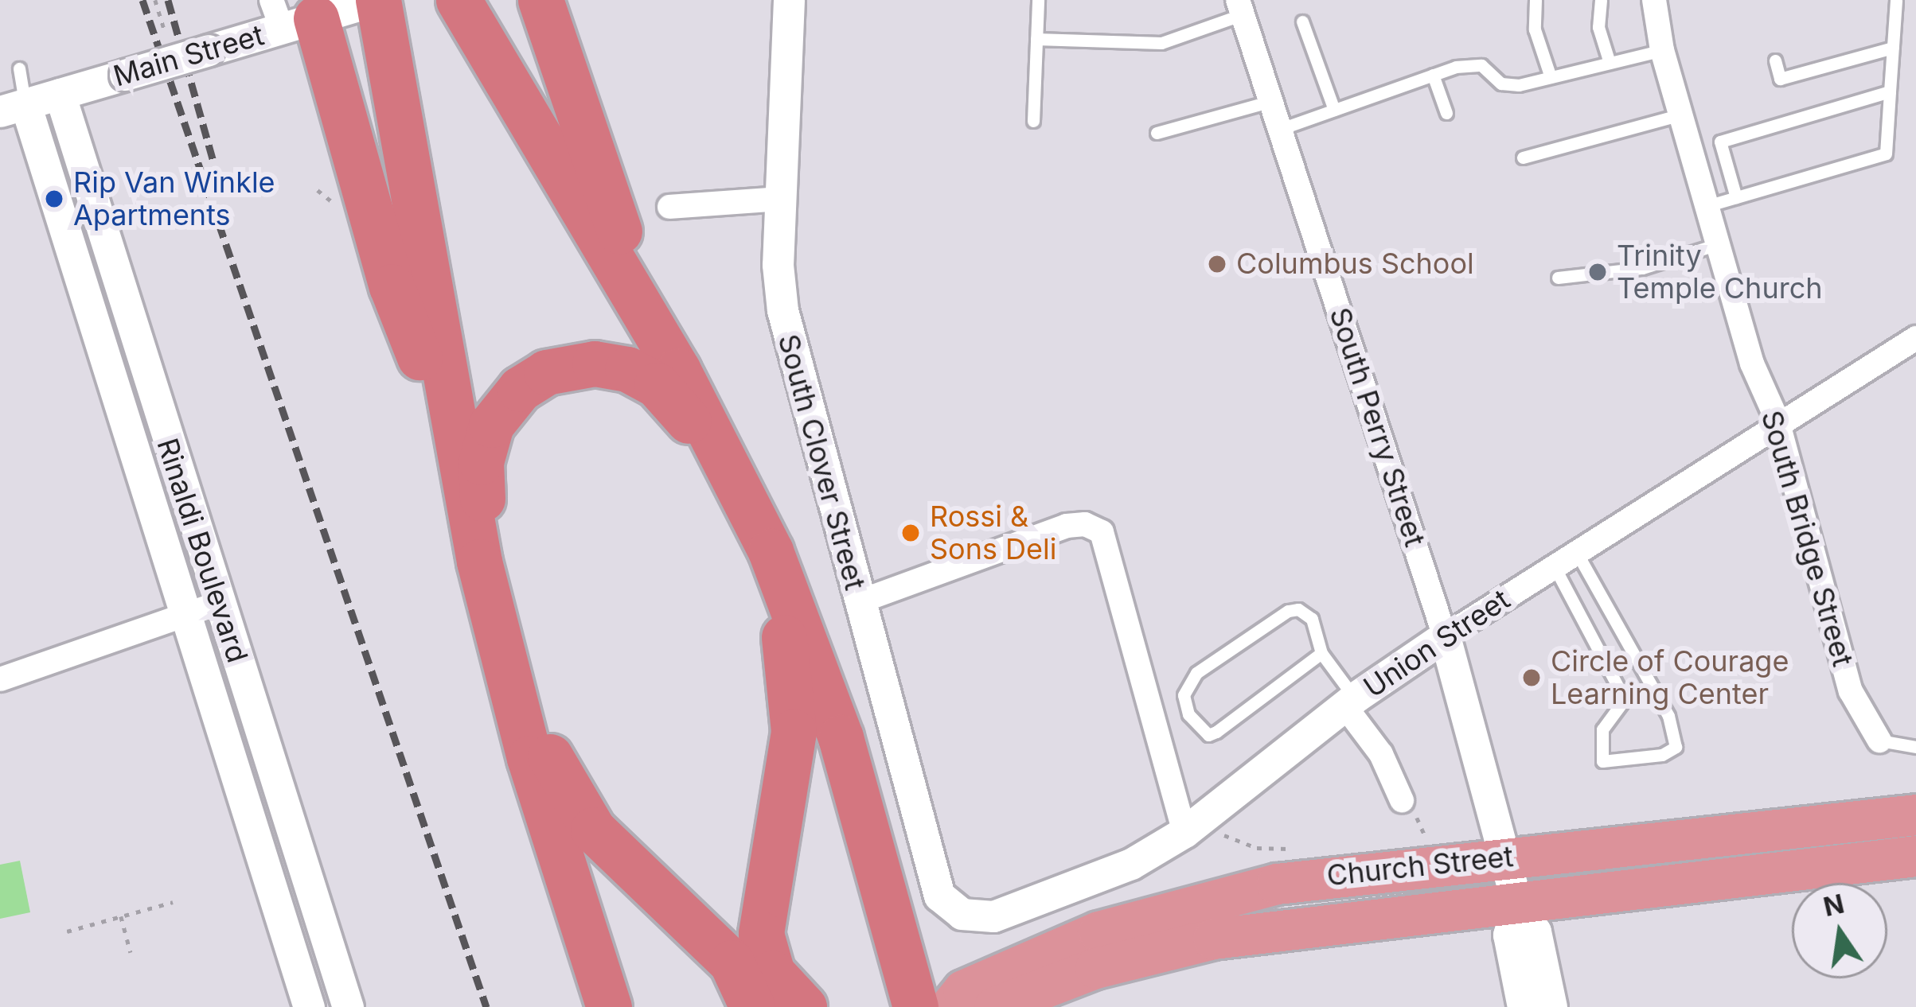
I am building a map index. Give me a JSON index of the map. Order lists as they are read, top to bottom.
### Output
{
  "streets": {
    "highway": ["Church Street"],
    "street": [
      "Main Street",
      "South Perry Street",
      "South Clover Street",
      "South Bridge Street",
      "Rinaldi Boulevard",
      "Union Street"
    ]
  },
  "crossings": [
    ["Main Street", "Rinaldi Boulevard"],
    ["South Perry Street", "Union Street"],
    ["South Clover Street", "Union Street"],
    ["South Bridge Street", "Union Street"]
  ],
  "places": [
    "Rip Van Winkle Apartments",
    "Columbus School",
    "Trinity Temple Church",
    "Rossi & Sons Deli",
    "Circle of Courage Learning Center"
  ],
  "north": "top"
}
